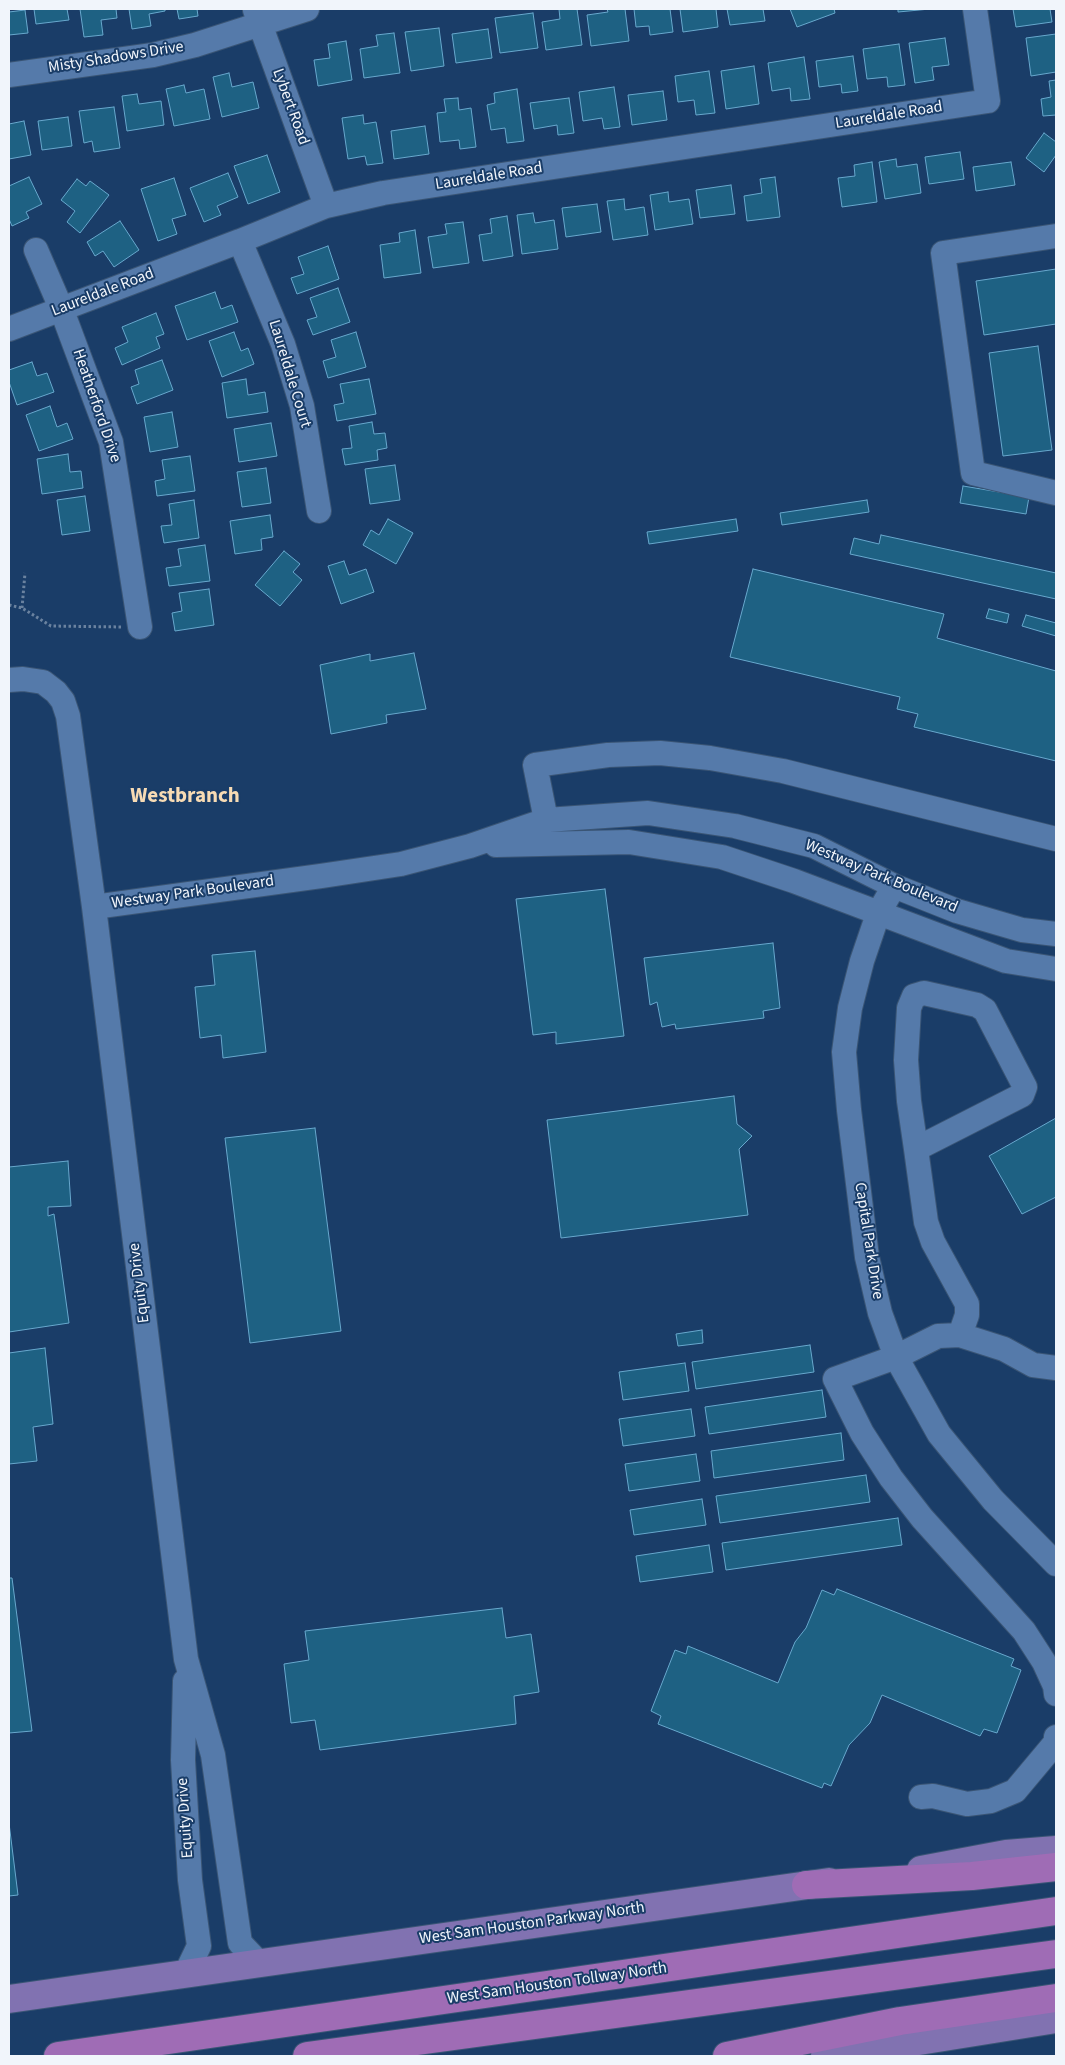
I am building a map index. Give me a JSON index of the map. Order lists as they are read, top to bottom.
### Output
{
  "streets": {
    "highway": ["West Sam Houston Tollway North"],
    "main road": ["West Sam Houston Parkway North"],
    "street": [
      "Misty Shadows Drive",
      "Lybert Road",
      "Laureldale Road",
      "Laureldale Court",
      "Heatherford Drive",
      "Westway Park Boulevard",
      "Capital Park Drive",
      "Equity Drive"
    ]
  },
  "crossings": [
    ["Misty Shadows Drive", "Lybert Road"],
    ["Lybert Road", "Laureldale Road"],
    ["Laureldale Road", "Laureldale Court"],
    ["Laureldale Road", "Heatherford Drive"],
    ["Westway Park Boulevard", "Capital Park Drive"],
    ["Westway Park Boulevard", "Equity Drive"],
    ["Equity Drive", "West Sam Houston Parkway North"]
  ],
  "districts": ["Westbranch"]
}
